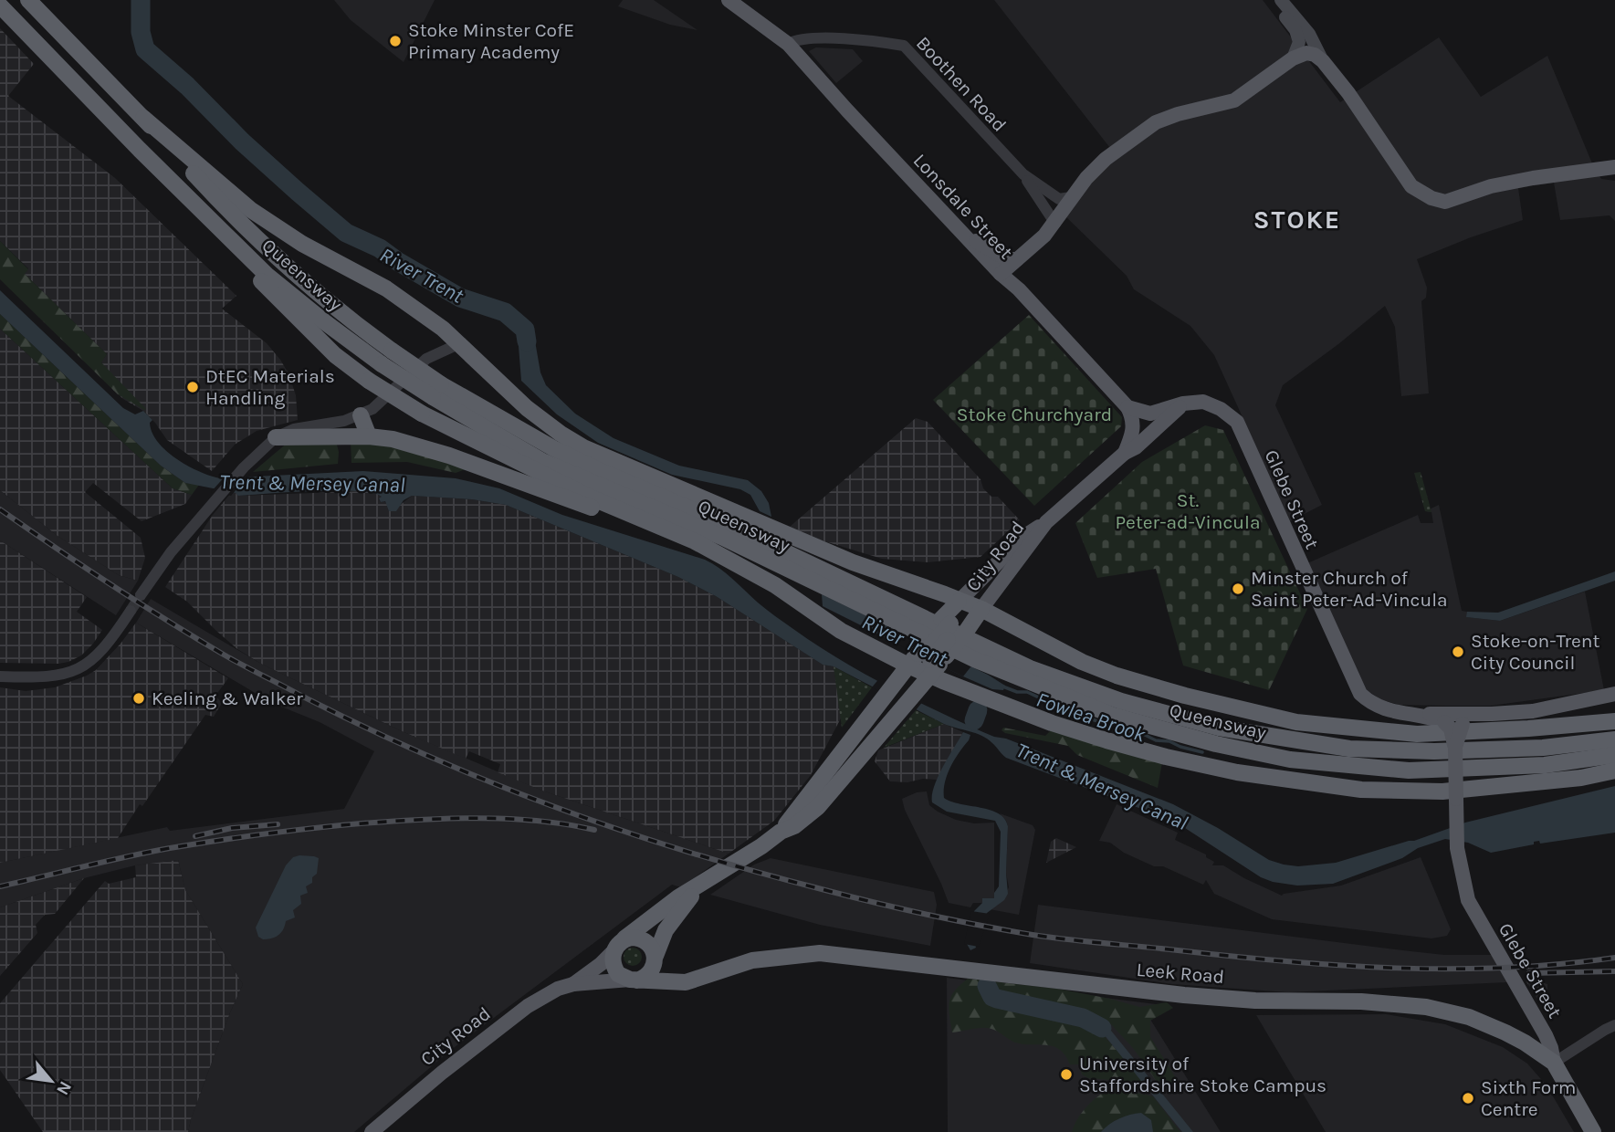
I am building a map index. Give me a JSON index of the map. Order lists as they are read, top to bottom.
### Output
{
  "streets": {
    "highway": ["Queensway", "City Road", "Leek Road"],
    "main road": ["Lonsdale Street", "Glebe Street"],
    "street": ["Boothen Road"]
  },
  "crossings": [
    ["Boothen Road", "Lonsdale Street"],
    ["Lonsdale Street", "Glebe Street"],
    ["Glebe Street", "Leek Road"],
    ["City Road", "Leek Road"]
  ],
  "districts": ["STOKE"],
  "water": ["River Trent", "Trent & Mersey Canal", "Fowlea Brook"],
  "parks": ["Stoke Churchyard", "St. Peter-ad-Vincula"],
  "places": [
    "Stoke Minster CofE Primary Academy",
    "DtEC Materials Handling",
    "Minster Church of Saint Peter-Ad-Vincula",
    "Stoke-on-Trent City Council",
    "Keeling & Walker",
    "University of Staffordshire Stoke Campus",
    "Sixth Form Centre"
  ],
  "north": "bottom right"
}
